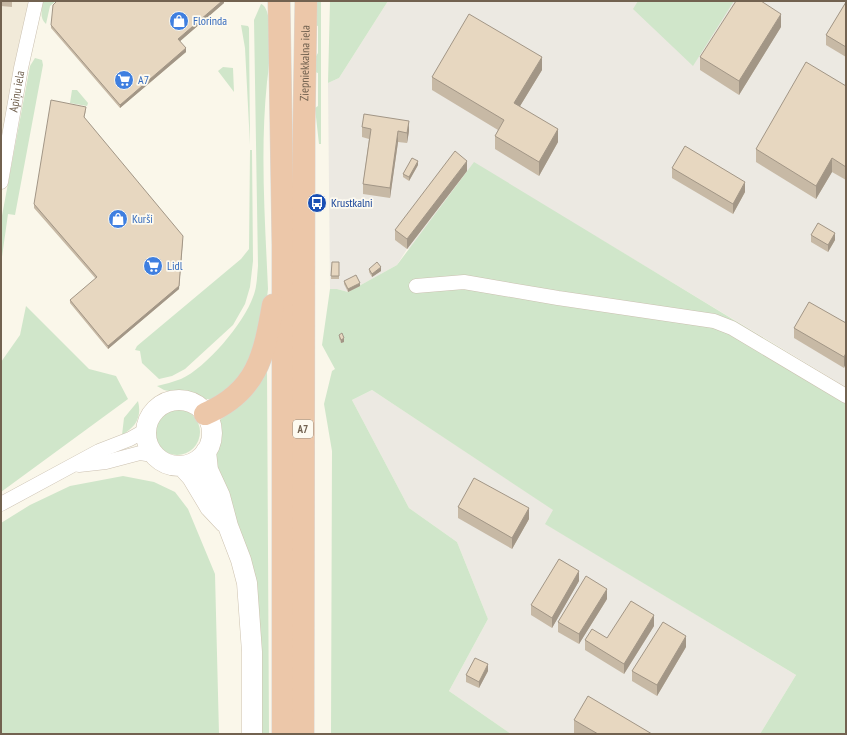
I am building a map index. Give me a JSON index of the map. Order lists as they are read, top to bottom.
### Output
{
  "streets": {
    "highway": ["Ziepniekkalna iela", "A7"],
    "street": ["Apiņu iela"]
  },
  "places": {
    "shop": ["Florinda", "Kurši"],
    "supermarket": ["A7", "Lidl"],
    "bus stop": ["Krustkalni"]
  }
}
